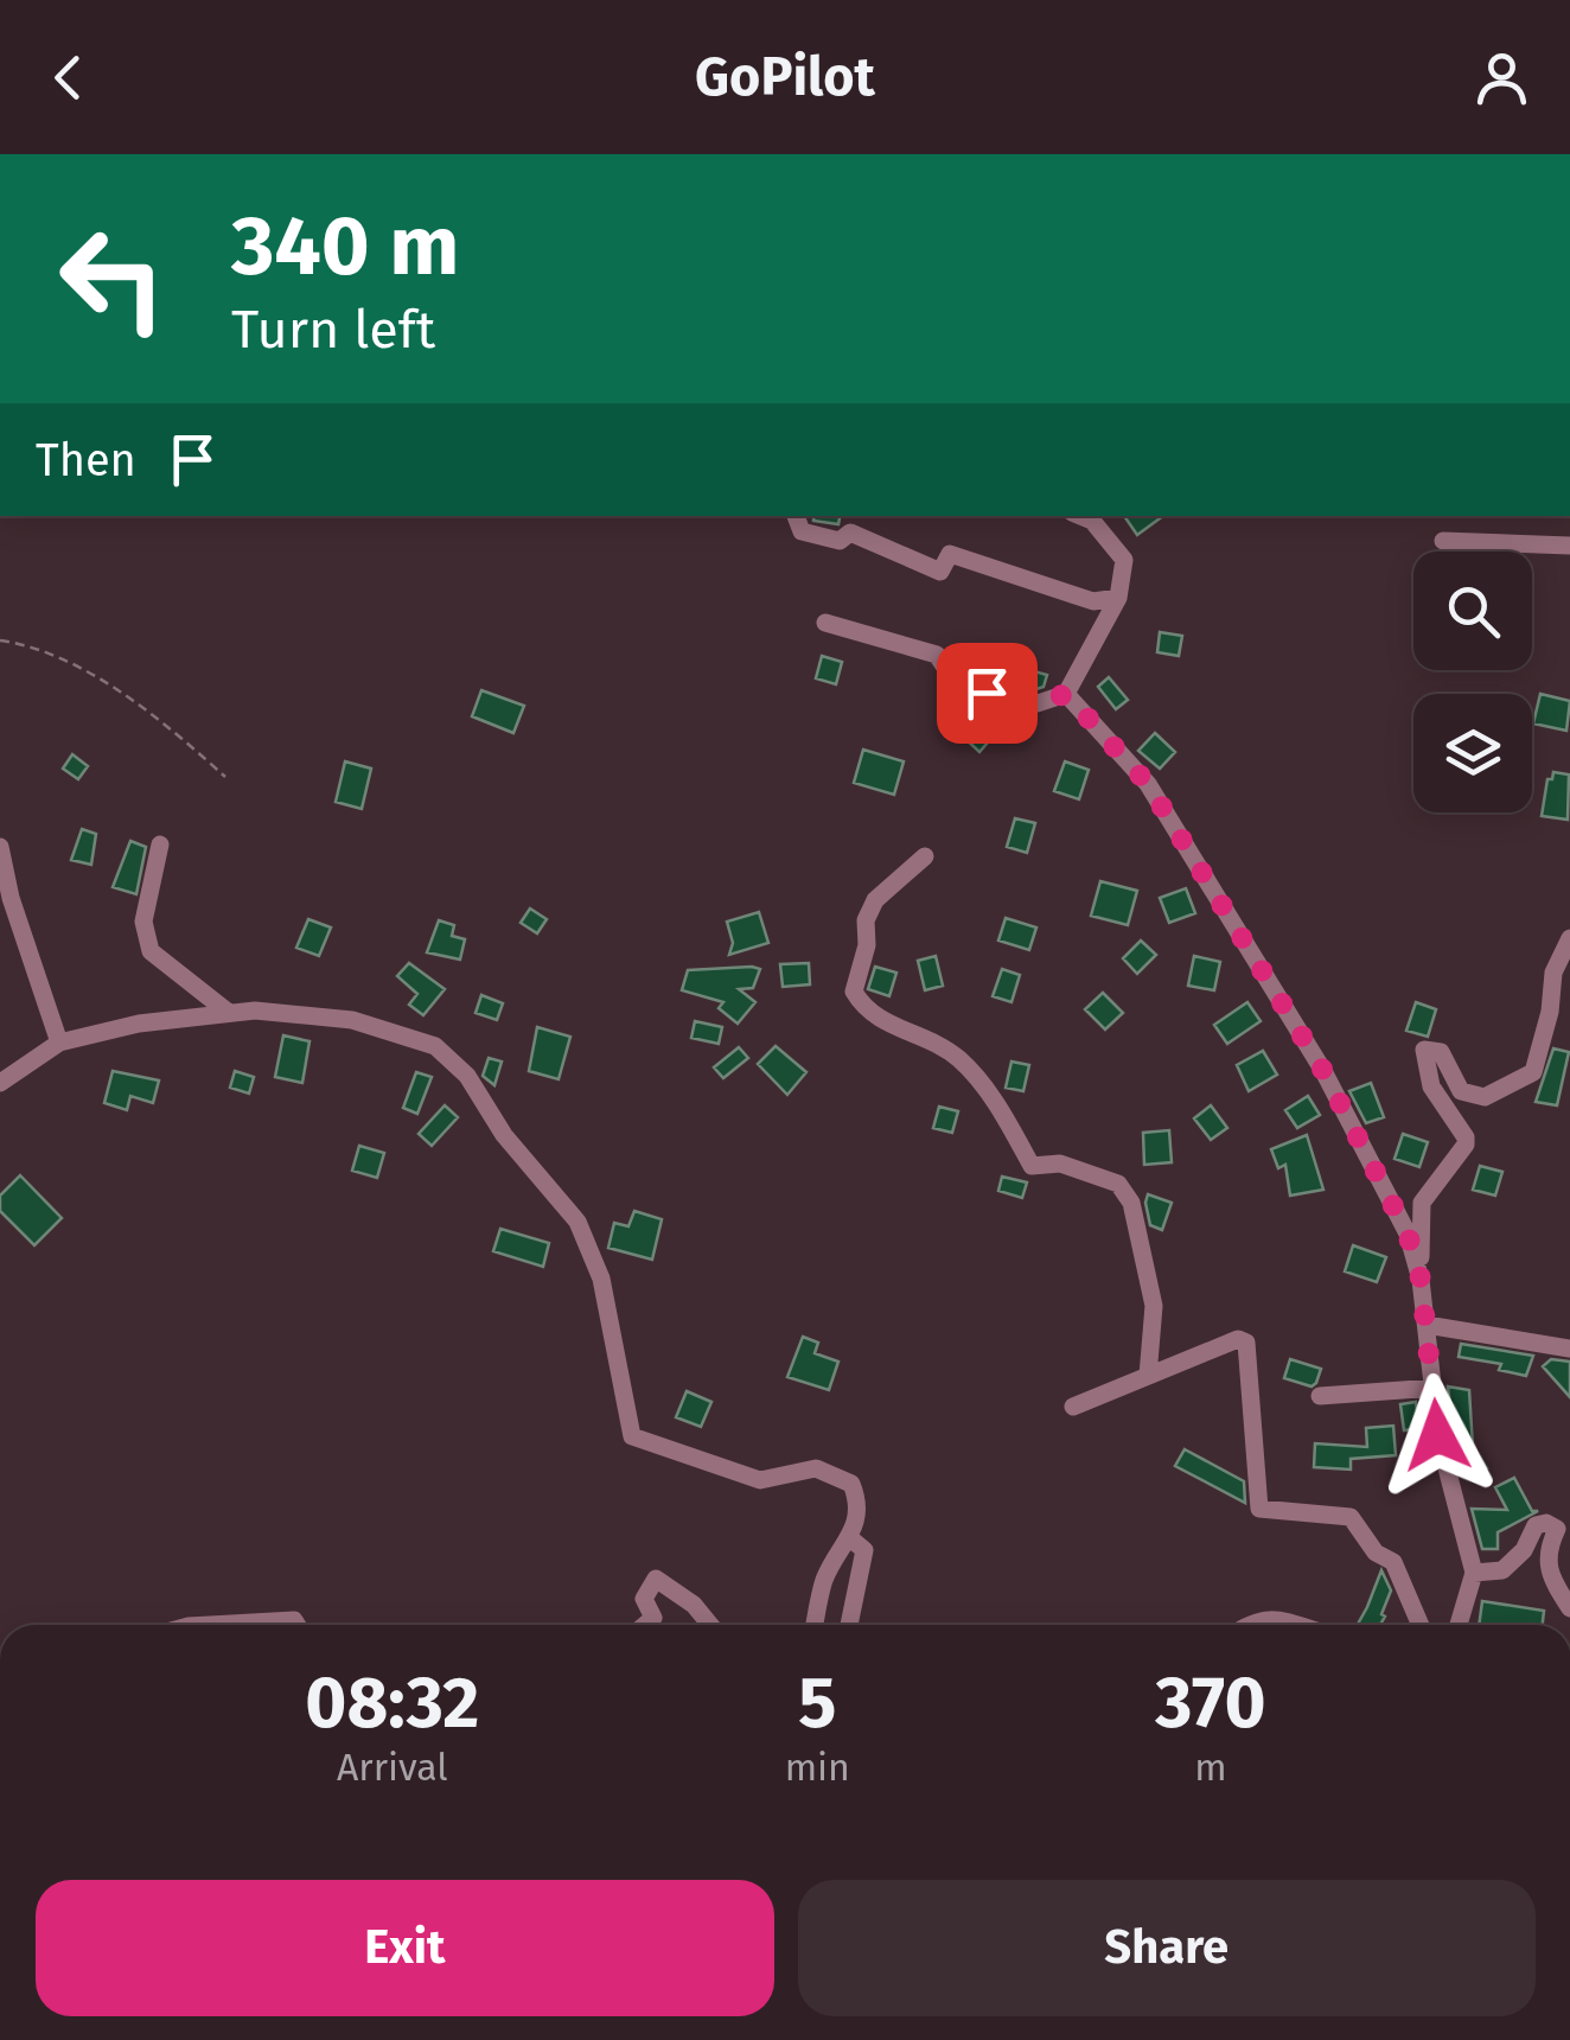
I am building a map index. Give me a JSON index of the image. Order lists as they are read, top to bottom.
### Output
{
  "page": {
    "header": "GoPilot",
    "turn": ["340 m", "Turn left"],
    "then": "Then",
    "eta": [
      "08:32",
      "Arrival",
      "5",
      "min",
      "370",
      "m"
    ],
    "buttons": ["Exit", "Share"]
  }
}
